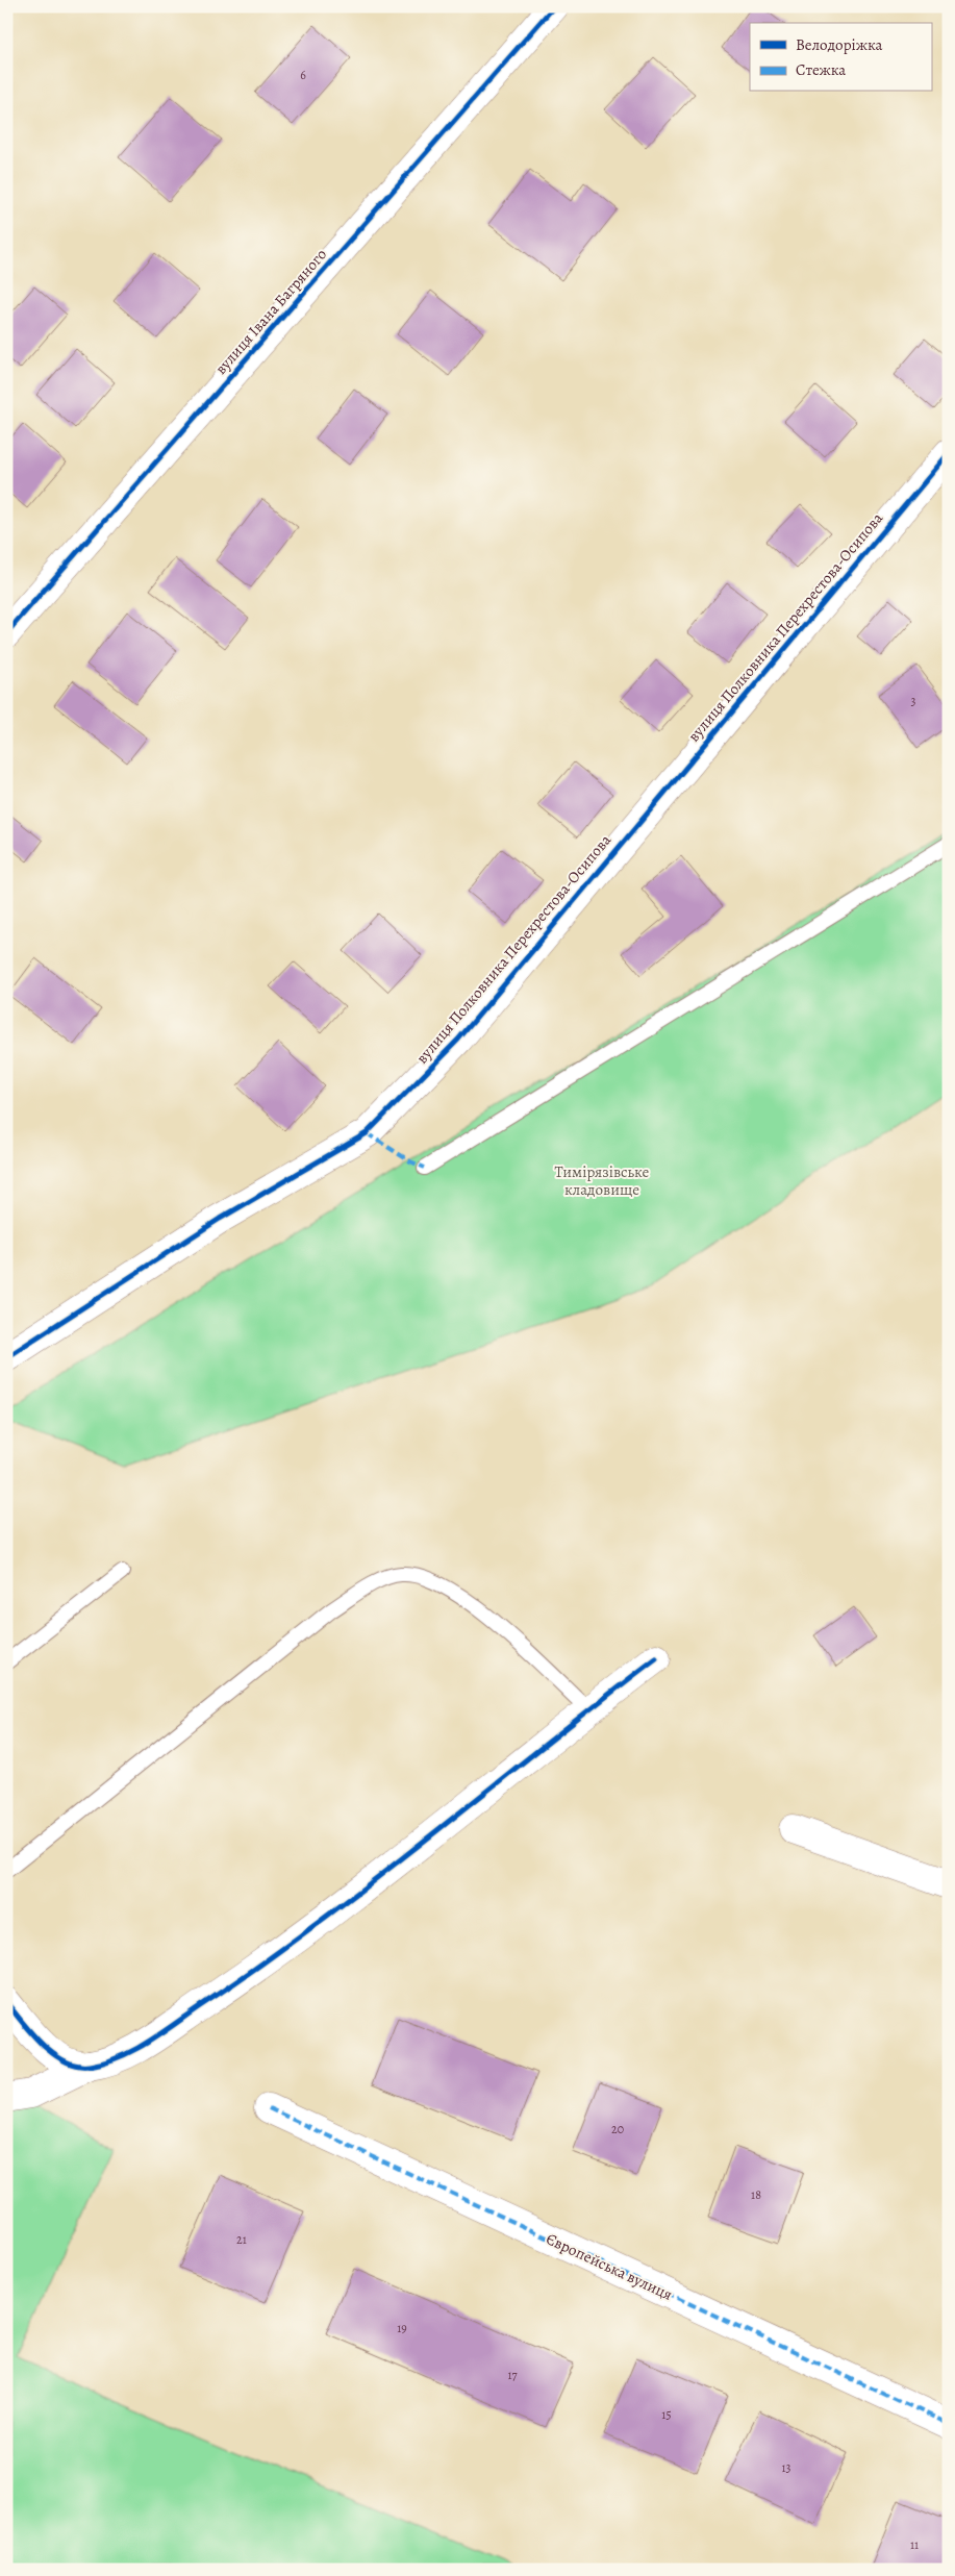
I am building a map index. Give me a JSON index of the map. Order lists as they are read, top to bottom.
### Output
{
  "streets": {
    "street": ["вулиця Івана Багряного", "вулиця Полковника Перехрестова-Осипова", "Європейська вулиця"]
  },
  "parks": ["Тимірязівське кладовище"],
  "house_numbers": [
    "6",
    "3",
    "20",
    "18",
    "21",
    "19",
    "17",
    "15",
    "13",
    "11"
  ],
  "legend": ["Велодоріжка", "Стежка"]
}
